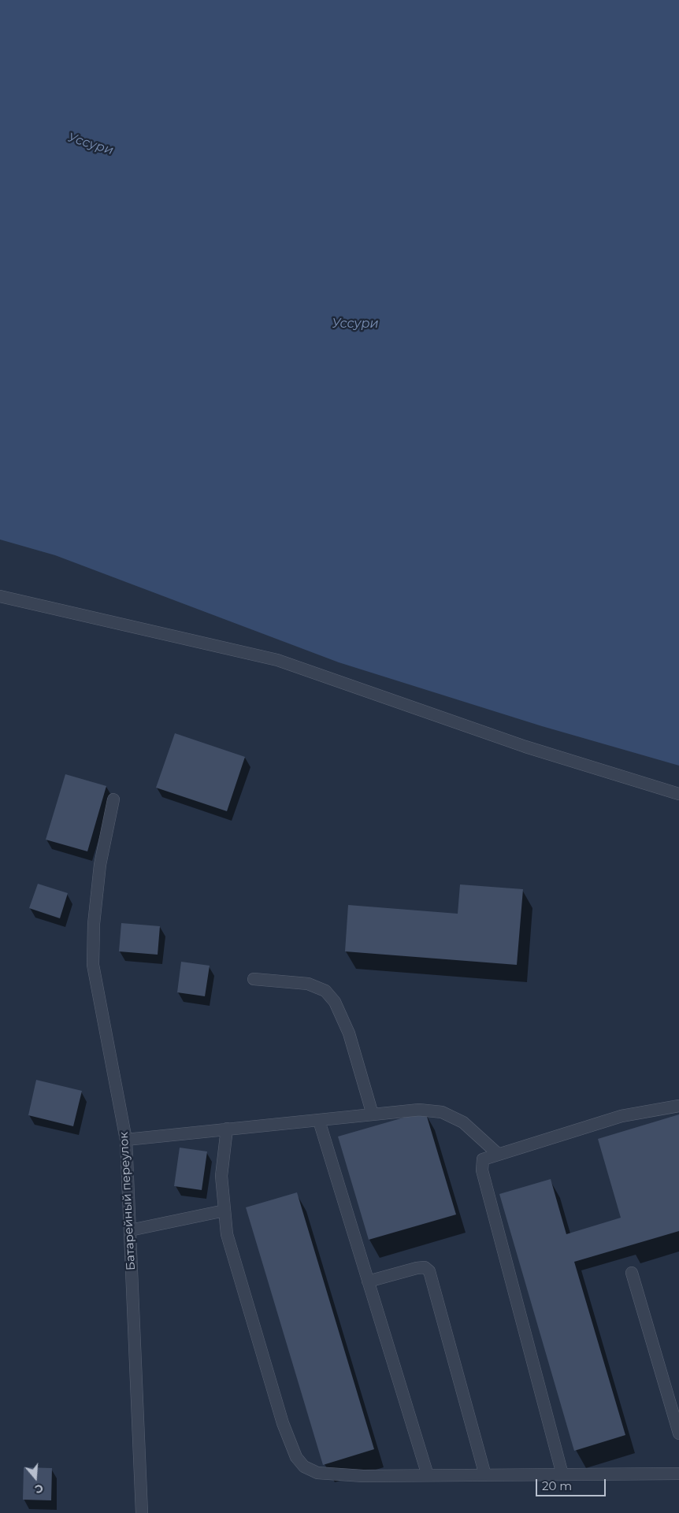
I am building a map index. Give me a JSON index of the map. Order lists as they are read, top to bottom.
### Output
{
  "streets": {
    "lane": ["Батарейный переулок"]
  },
  "water": ["Уссури"],
  "scale_bar": "20 m",
  "north": "bottom"
}
